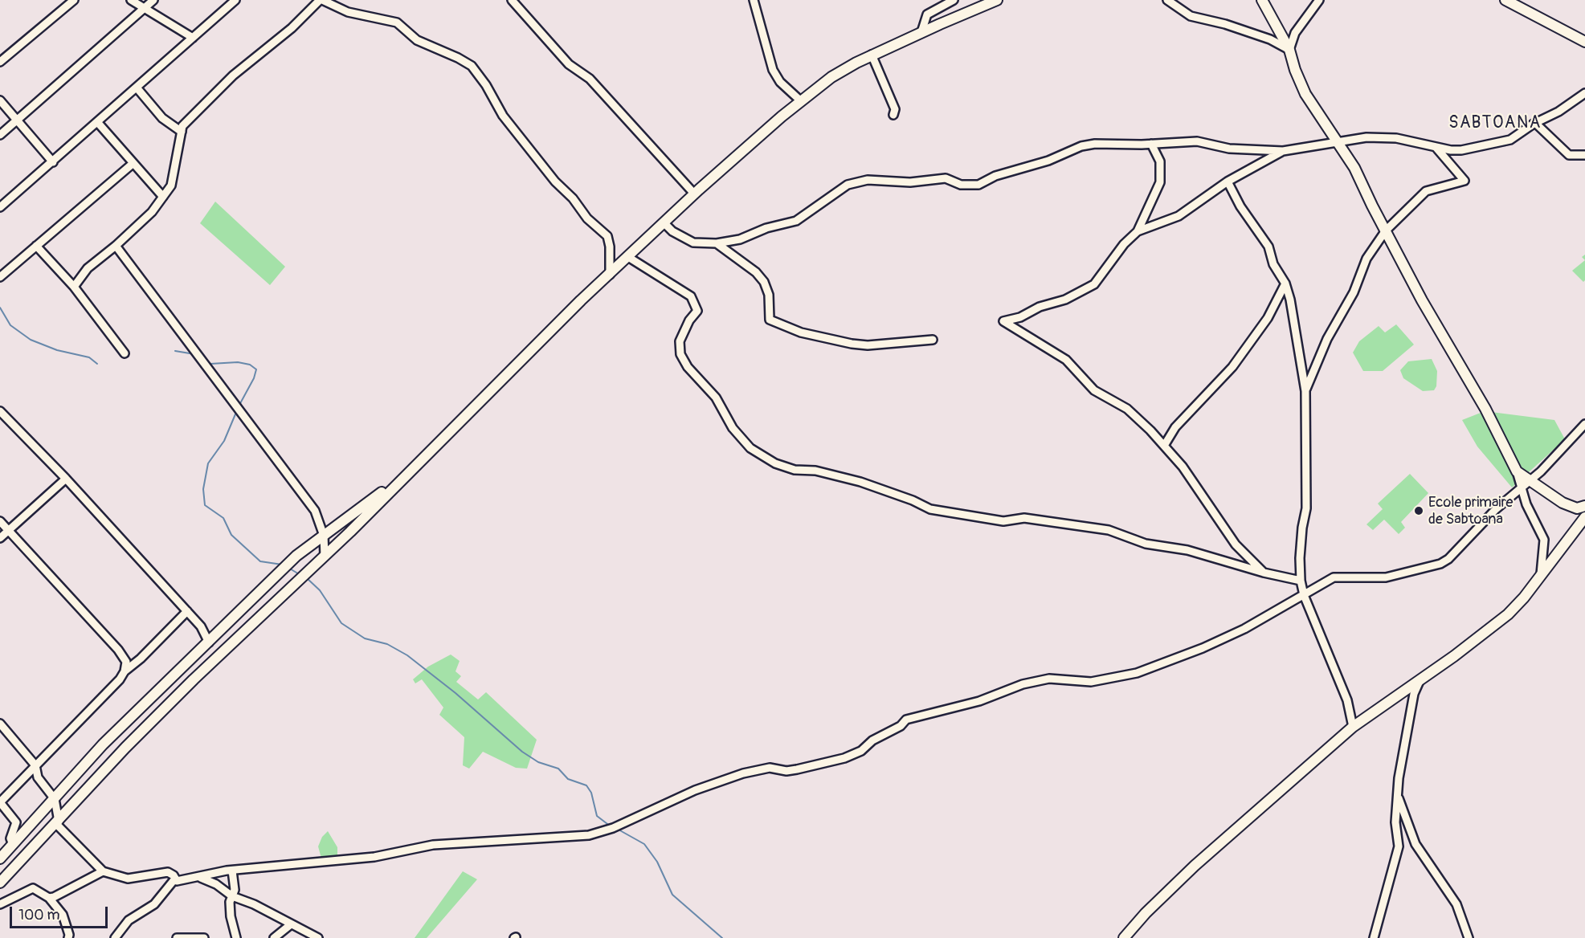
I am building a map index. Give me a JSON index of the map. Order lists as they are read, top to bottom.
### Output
{
  "districts": ["SABTOANA"],
  "places": ["Ecole primaire de Sabtoana"],
  "scale_bar": "100 m"
}
